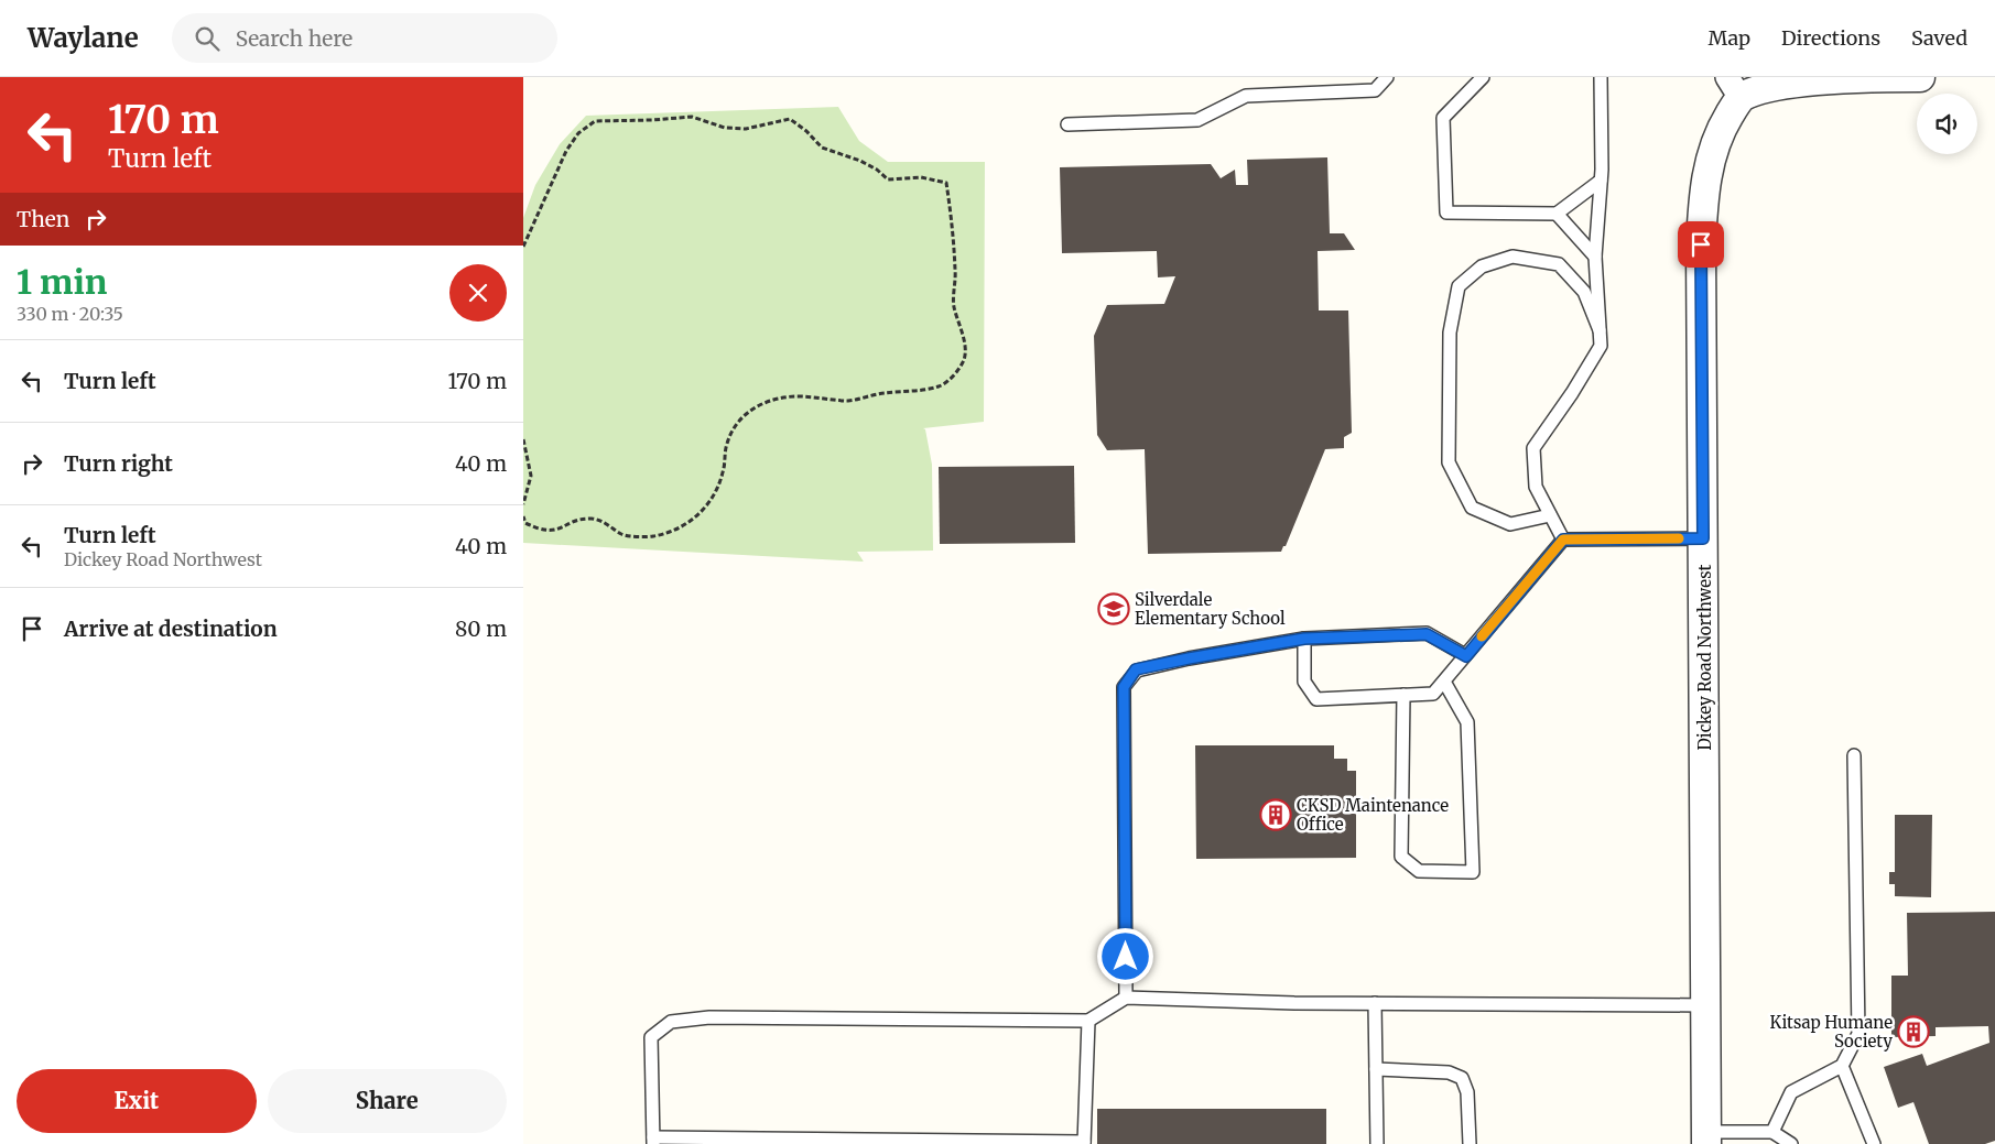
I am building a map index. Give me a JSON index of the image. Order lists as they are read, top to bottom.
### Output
{
  "streets": {
    "street": ["Dickey Road Northwest"]
  },
  "places": {
    "school or university": ["Silverdale Elementary School"],
    "building": ["CKSD Maintenance Office", "Kitsap Humane Society"]
  },
  "page": {
    "header": "Waylane",
    "search": "Search here",
    "nav": ["Map", "Directions", "Saved"],
    "turn": ["170 m", "Turn left"],
    "then": "Then",
    "heading": ["1 min", "330 m · 20:35"],
    "list": [
      {
        "name": "Turn left",
        "value": "170 m"
      },
      {
        "name": "Turn right",
        "value": "40 m"
      },
      {
        "name": "Turn left",
        "note": "Dickey Road Northwest",
        "value": "40 m"
      },
      {
        "name": "Arrive at destination",
        "value": "80 m"
      }
    ],
    "buttons": ["Exit", "Share"]
  }
}
